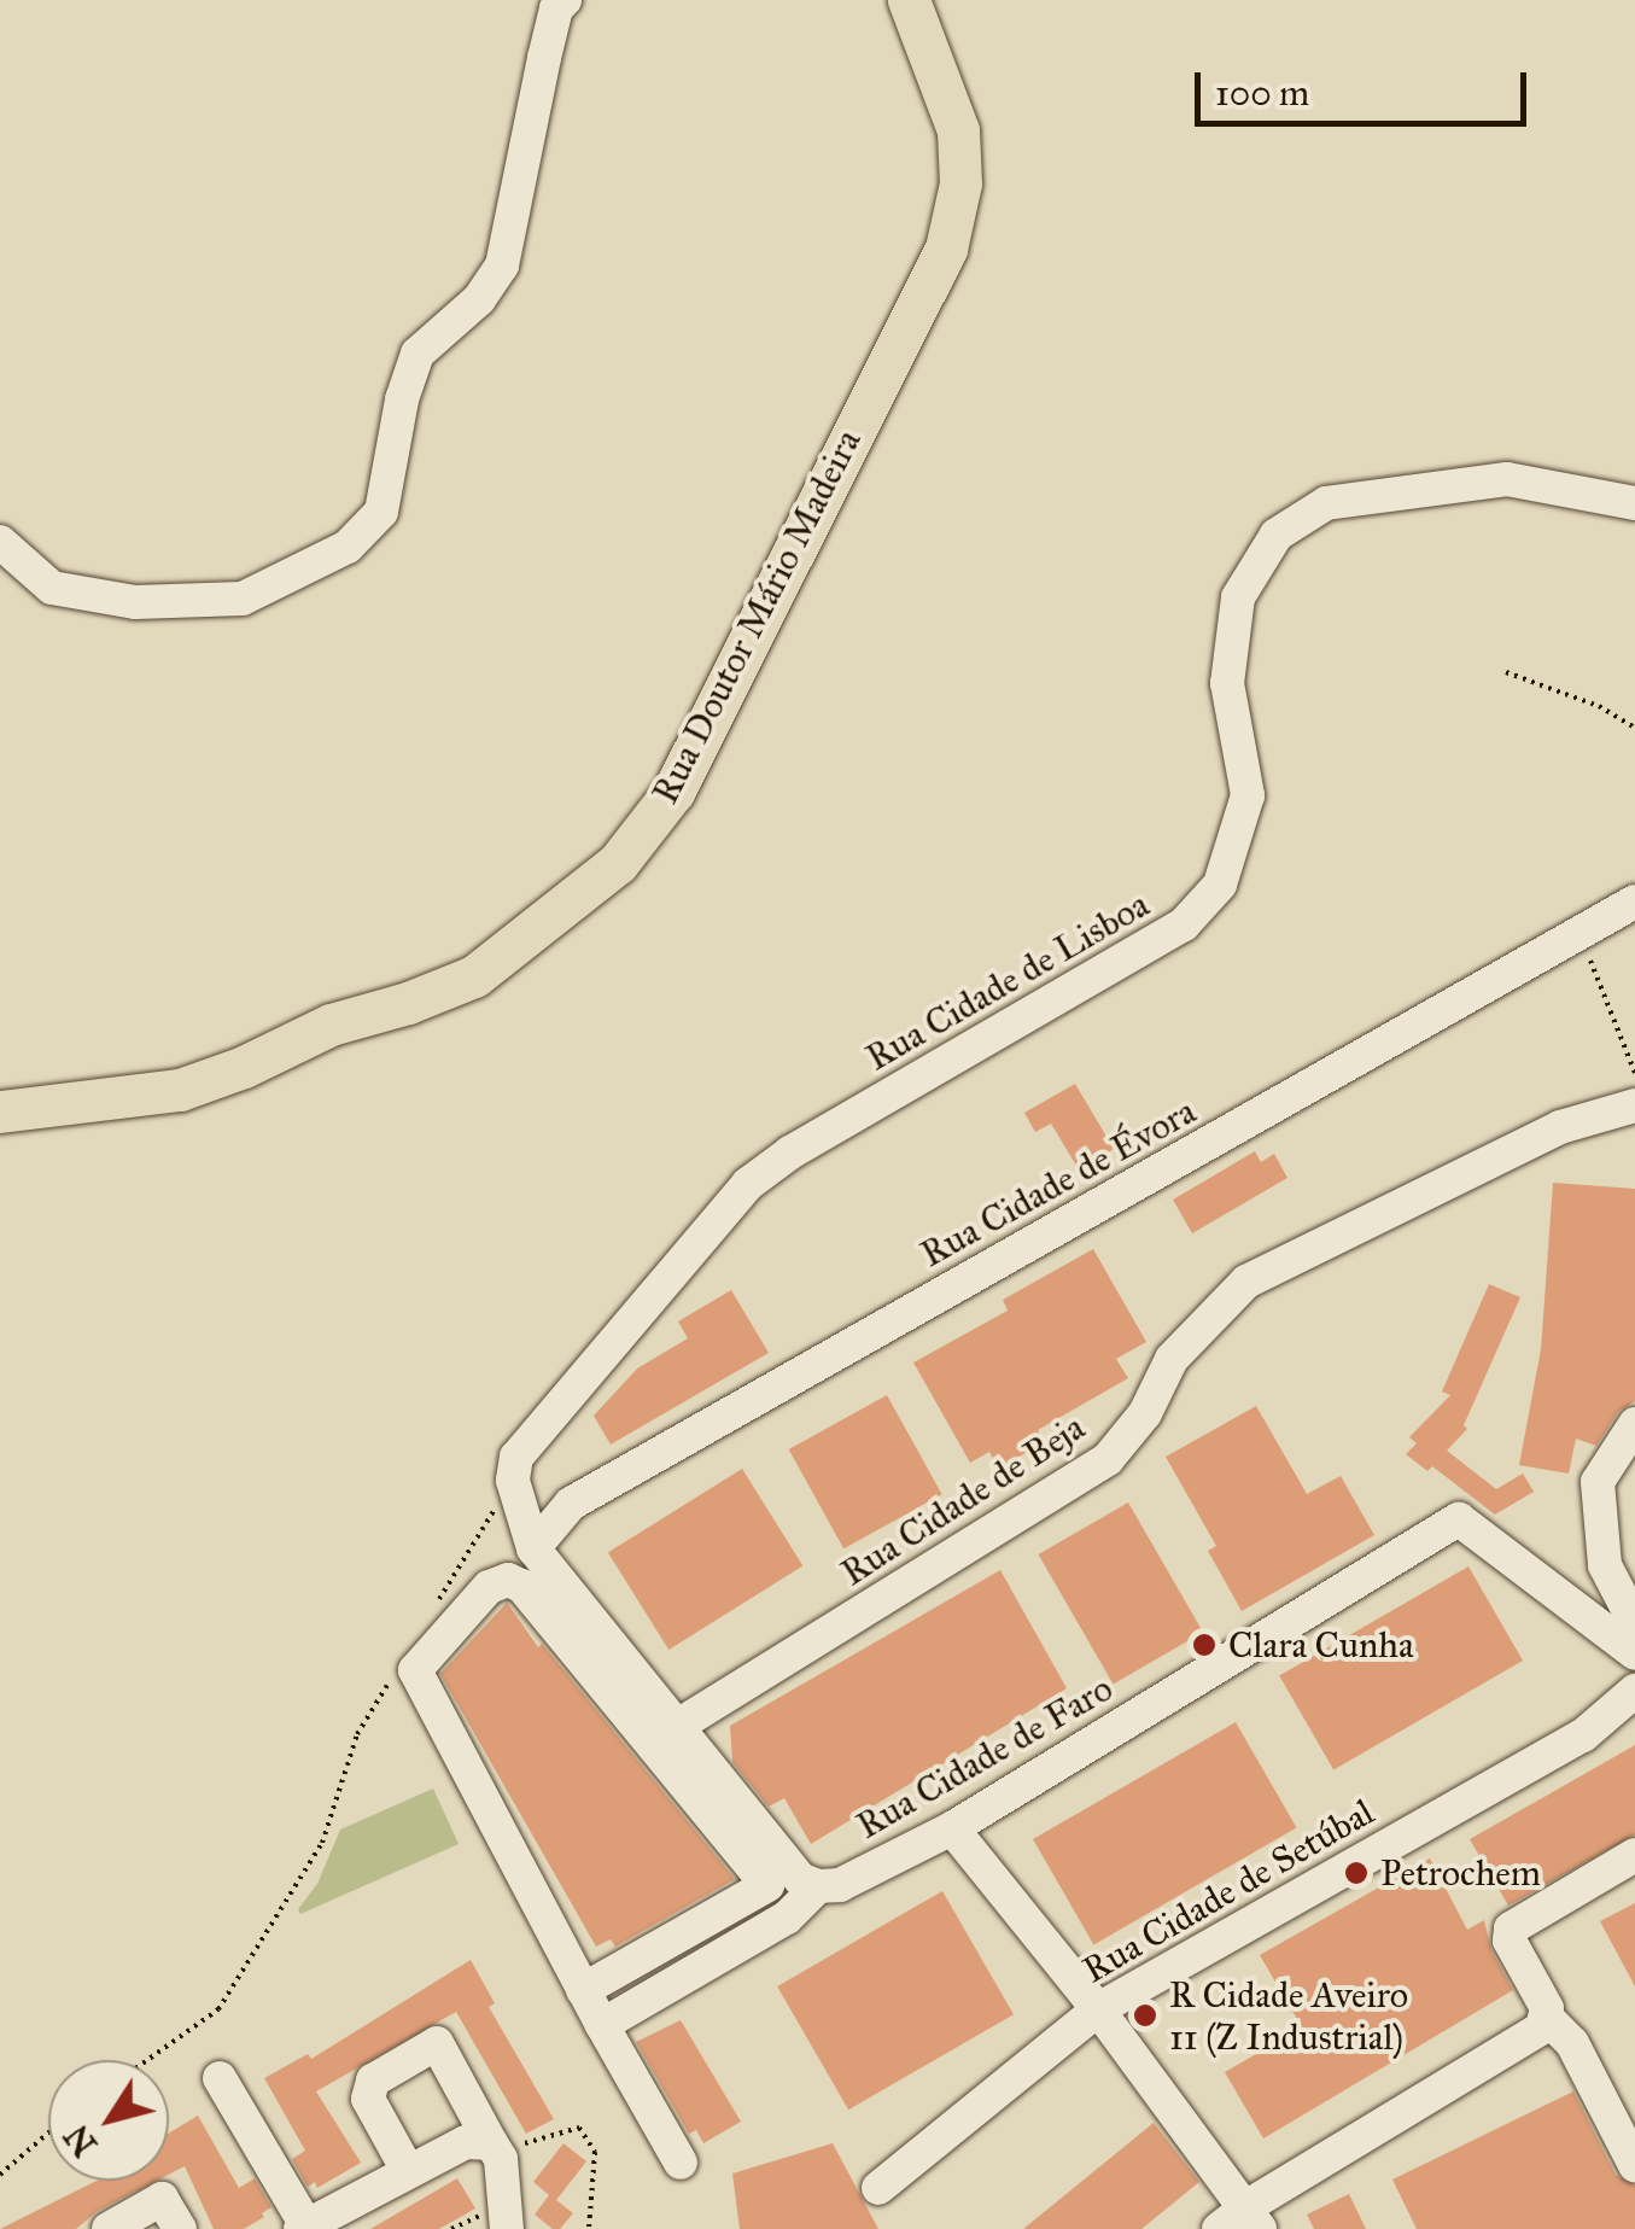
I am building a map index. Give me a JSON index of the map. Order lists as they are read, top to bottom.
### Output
{
  "streets": {
    "main road": ["Rua Doutor Mário Madeira"],
    "street": [
      "Rua Cidade de Lisboa",
      "Rua Cidade de Évora",
      "Rua Cidade de Beja",
      "Rua Cidade de Faro",
      "Rua Cidade de Setúbal"
    ]
  },
  "places": ["Clara Cunha", "Petrochem", "R Cidade Aveiro 11 (Z Industrial)"],
  "scale_bar": "100 m",
  "north": "bottom left"
}
